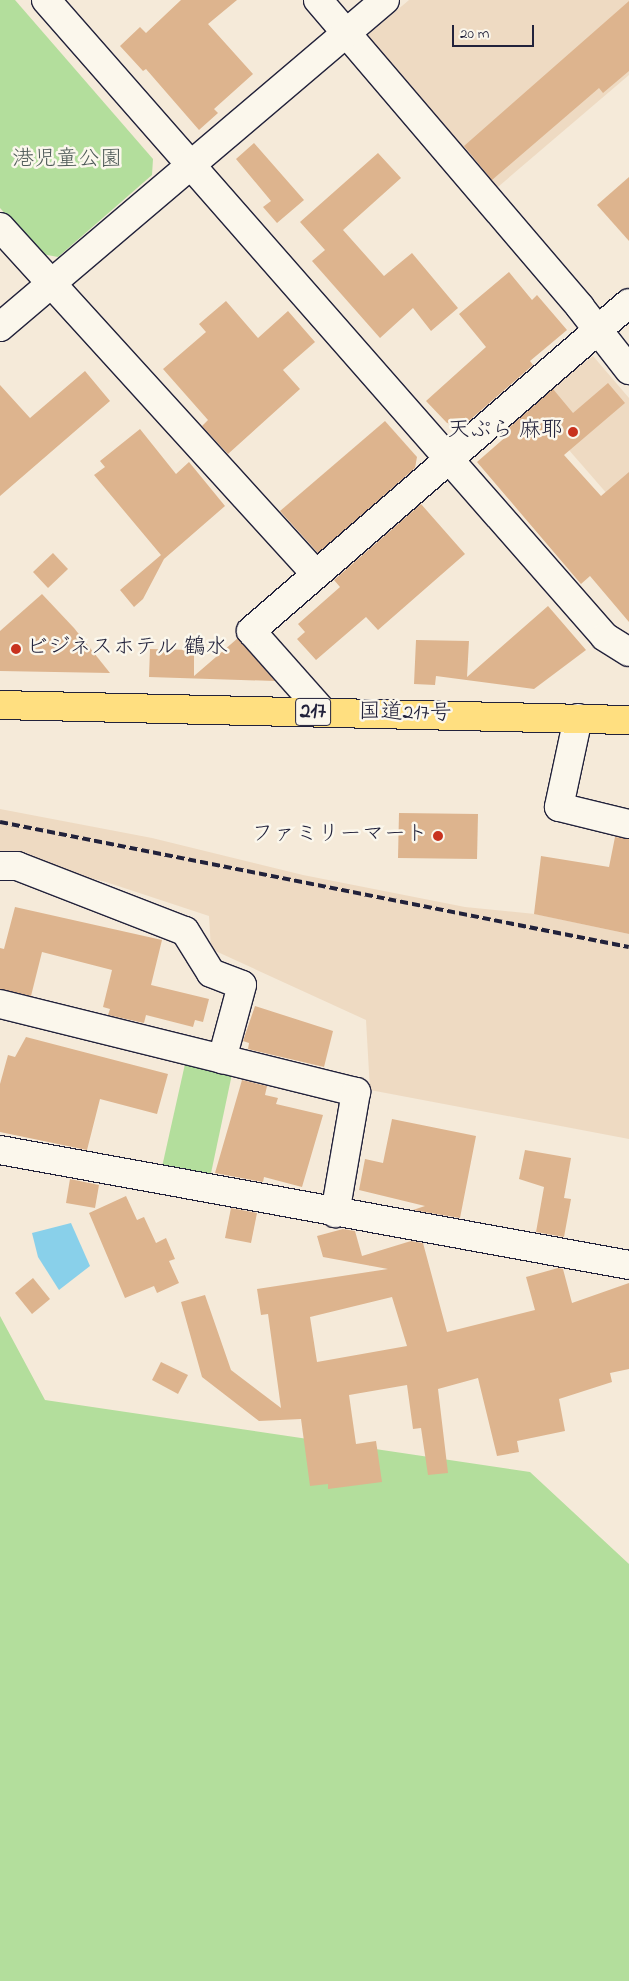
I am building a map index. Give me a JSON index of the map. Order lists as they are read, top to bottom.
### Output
{
  "streets": {
    "highway": ["217", "国道217号"]
  },
  "parks": ["港児童公園"],
  "places": ["天ぷら 麻耶", "ビジネスホテル 鶴水", "ファミリーマート"],
  "scale_bar": "20 m"
}
